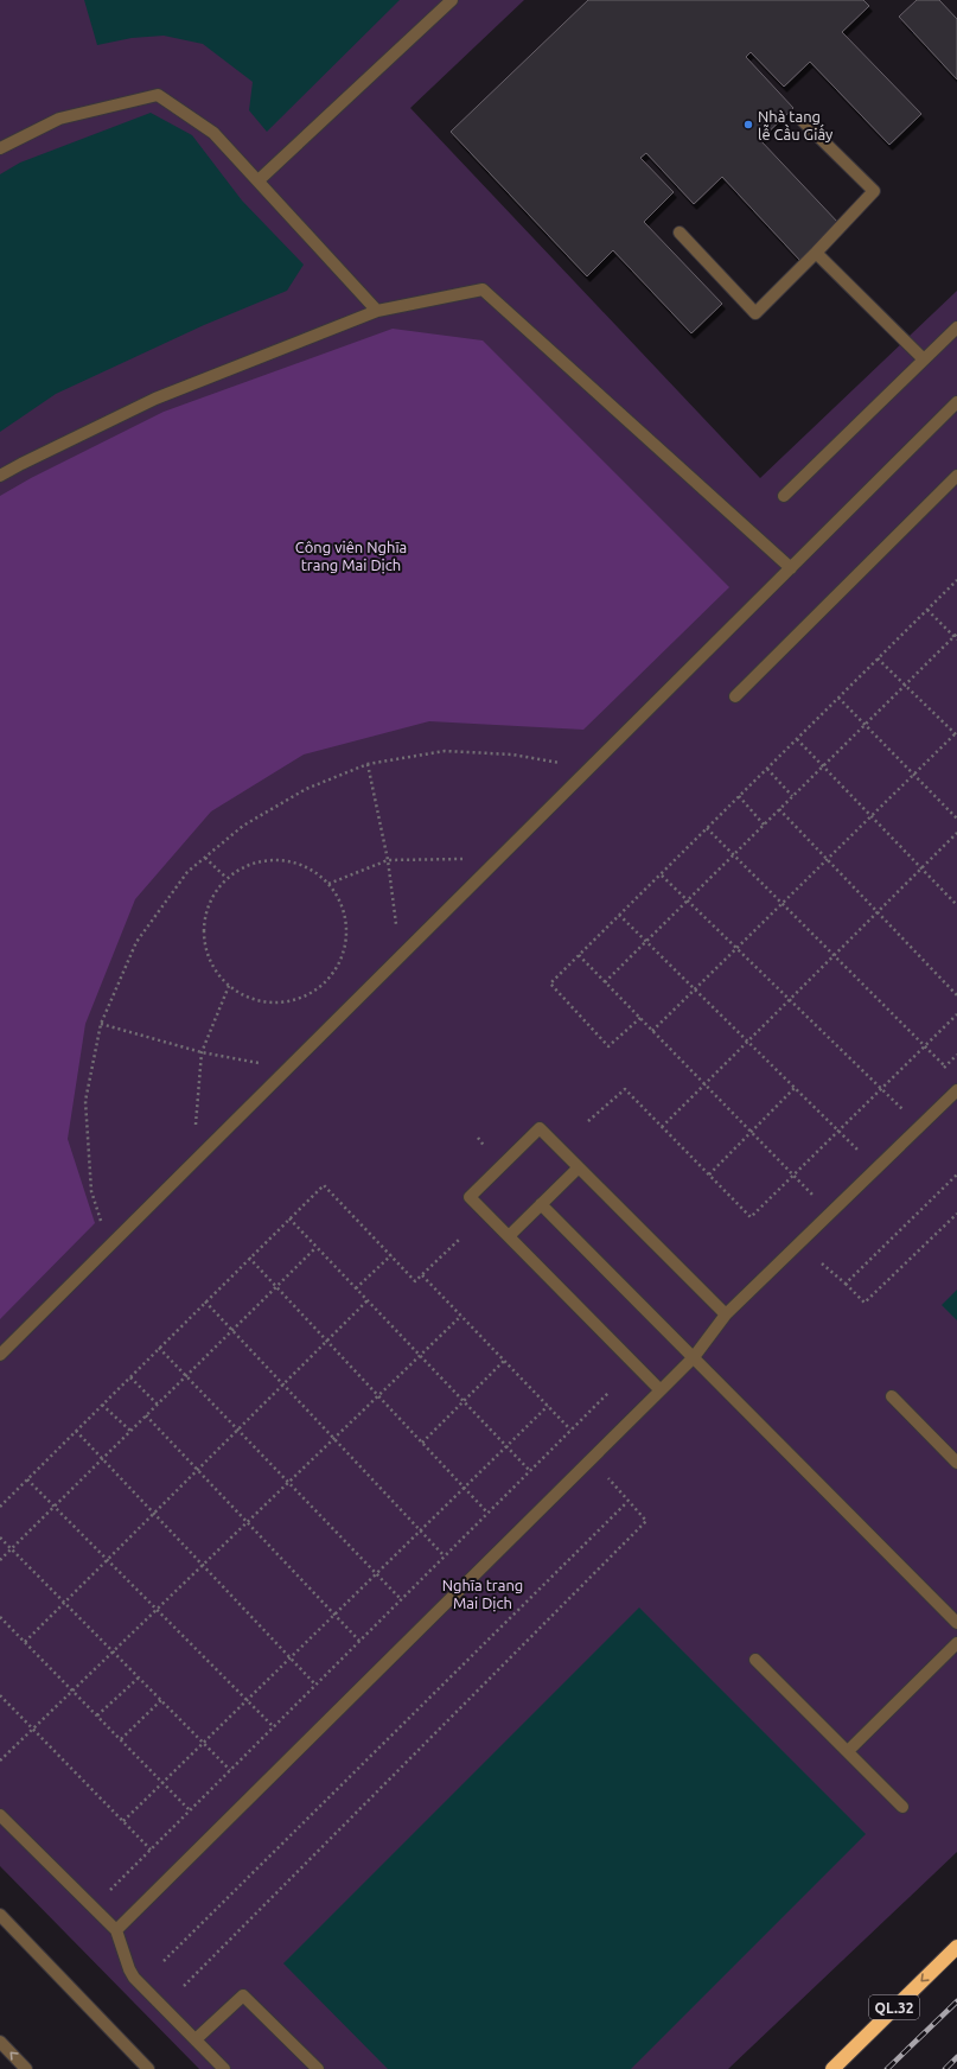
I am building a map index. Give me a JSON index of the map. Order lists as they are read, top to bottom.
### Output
{
  "streets": {
    "highway": ["QL.32"]
  },
  "parks": ["Công viên Nghĩa trang Mai Dịch", "Nghĩa trang Mai Dịch"],
  "places": ["Nhà tang lễ Cầu Giấy"]
}
